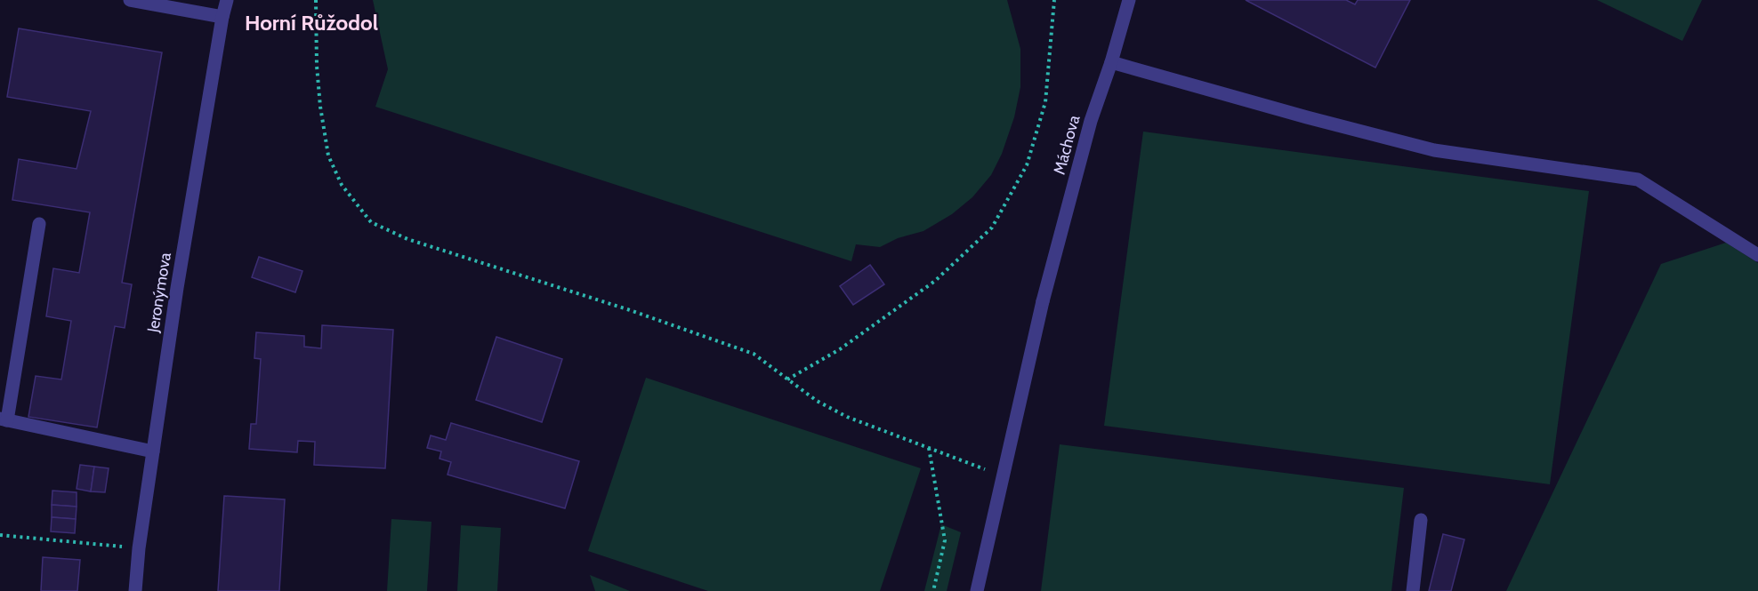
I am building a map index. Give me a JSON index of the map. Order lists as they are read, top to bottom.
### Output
{
  "streets": {
    "street": ["Máchova", "Jeronýmova"]
  },
  "districts": ["Horní Růžodol"]
}
